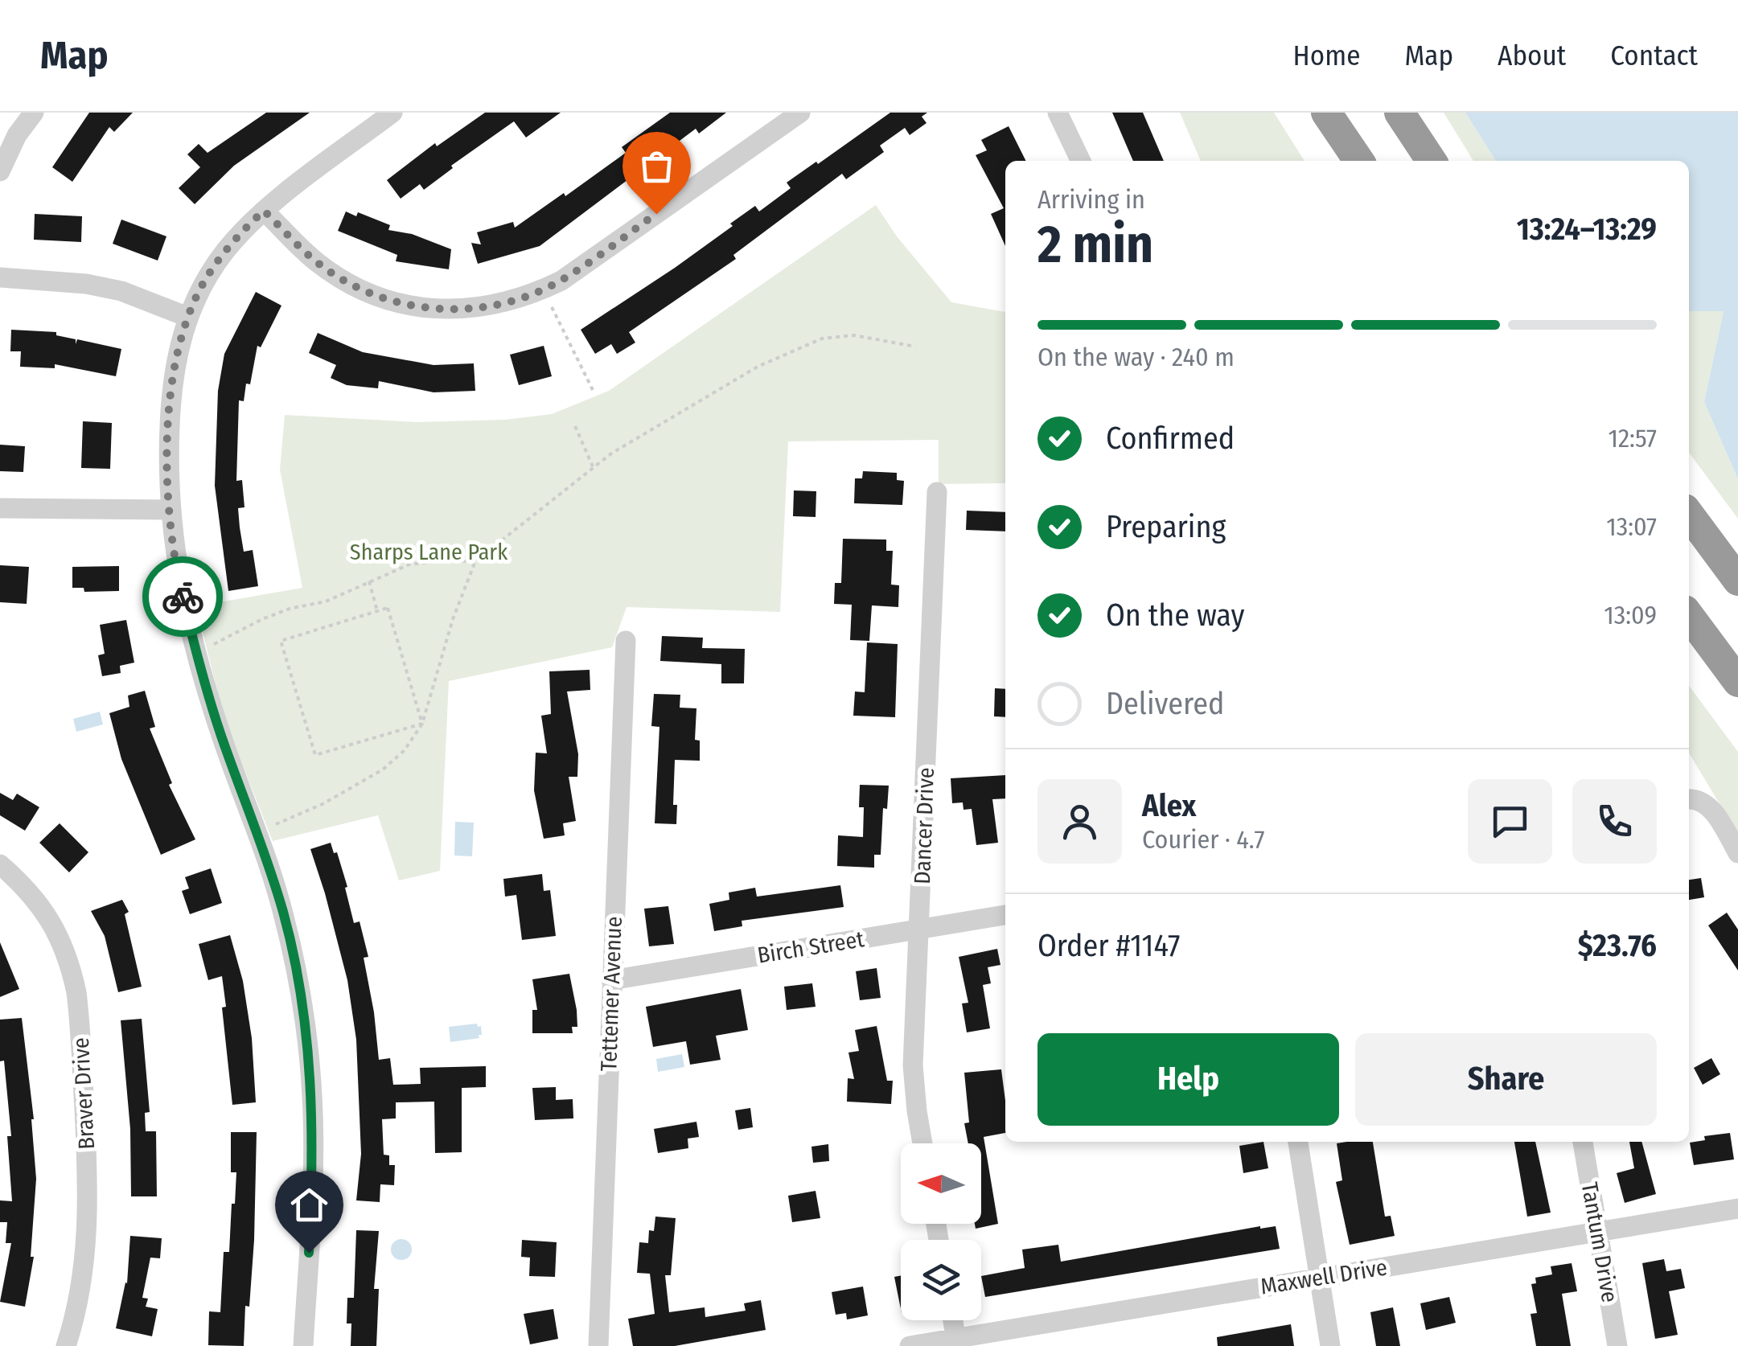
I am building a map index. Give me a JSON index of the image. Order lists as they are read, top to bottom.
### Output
{
  "streets": {
    "street": [
      "Dancer Drive",
      "Birch Street",
      "Tettemer Avenue",
      "Braver Drive",
      "Tantum Drive",
      "Maxwell Drive"
    ]
  },
  "crossings": [
    ["Dancer Drive", "Birch Street"],
    ["Birch Street", "Tettemer Avenue"],
    ["Tantum Drive", "Maxwell Drive"]
  ],
  "parks": ["Sharps Lane Park"],
  "north": "left",
  "page": {
    "header": "Map",
    "nav": [
      "Home",
      "Map",
      "About",
      "Contact"
    ],
    "heading": ["2 min", "Arriving in", "13:24–13:29"],
    "panel": [
      "Alex",
      "Courier · 4.7",
      "Order #1147",
      "$23.76"
    ],
    "bar": "On the way · 240 m",
    "list": [
      ["Confirmed", "12:57"],
      ["Preparing", "13:07"],
      ["On the way", "13:09"],
      "Delivered"
    ],
    "buttons": ["Help", "Share"]
  }
}
